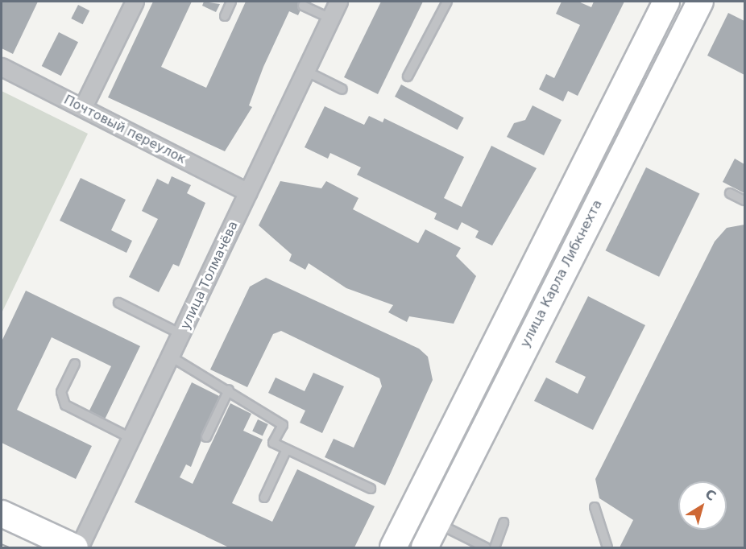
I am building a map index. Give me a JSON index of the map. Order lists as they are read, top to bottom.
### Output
{
  "streets": {
    "main road": ["улица Карла Либкнехта"],
    "street": ["Почтовый переулок", "улица Толмачёва"]
  },
  "crossings": [
    ["Почтовый переулок", "улица Толмачёва"]
  ],
  "north": "top right"
}
